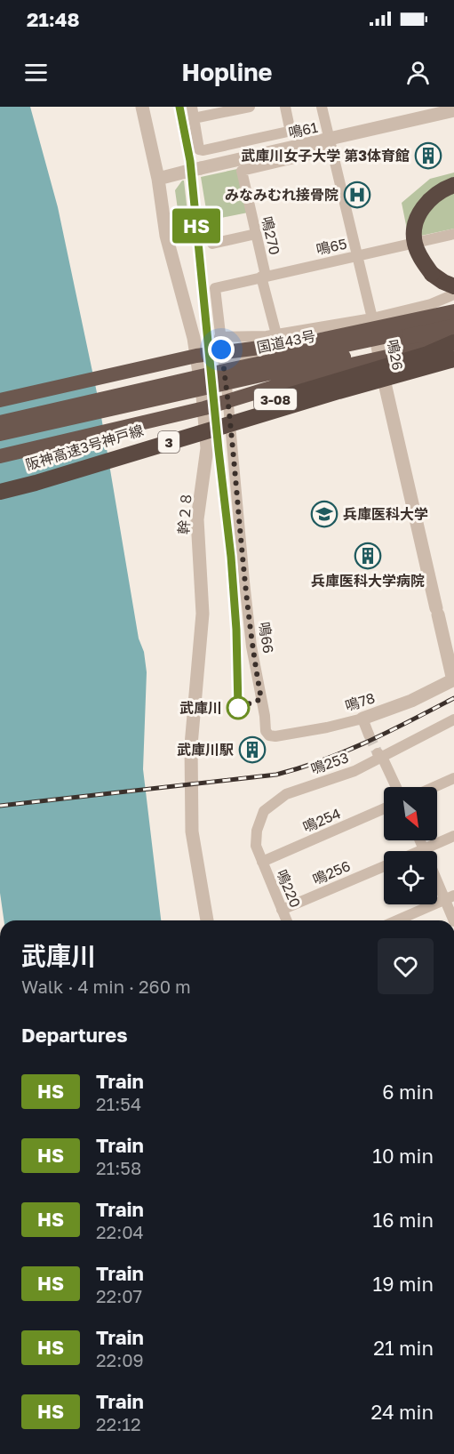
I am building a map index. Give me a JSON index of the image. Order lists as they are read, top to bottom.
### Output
{
  "streets": {
    "highway": [
      "国道43号",
      "3-08",
      "3",
      "阪神高速3号神戸線"
    ],
    "street": [
      "鳴61",
      "鳴270",
      "鳴65",
      "鳴26",
      "幹２８",
      "鳴66",
      "鳴78",
      "鳴253",
      "鳴254",
      "鳴256",
      "鳴220"
    ]
  },
  "crossings": [
    ["鳴61", "鳴270"],
    ["鳴61", "鳴26"],
    ["鳴61", "幹２８"],
    ["鳴270", "鳴65"],
    ["鳴270", "鳴26"],
    ["鳴65", "鳴26"],
    ["鳴65", "鳴66"],
    ["鳴26", "阪神高速3号神戸線"],
    ["鳴26", "鳴78"],
    ["3-08", "阪神高速3号神戸線"],
    ["鳴66", "鳴78"],
    ["鳴253", "鳴254"],
    ["鳴253", "鳴220"],
    ["鳴254", "鳴220"],
    ["鳴256", "鳴220"]
  ],
  "places": {
    "building": ["武庫川女子大学 第3体育館", "兵庫医科大学病院", "武庫川駅"],
    "hospital": ["みなみむれ接骨院"],
    "school or university": ["兵庫医科大学"],
    "other": ["武庫川"]
  },
  "north": "bottom right",
  "page": {
    "status": "21:48",
    "header": "Hopline",
    "on_map": "HS",
    "heading": [
      ["武庫川", "Walk · 4 min · 260 m"],
      "Departures"
    ],
    "list": [
      {
        "mark": "HS",
        "name": "Train",
        "note": "21:54",
        "value": "6 min"
      },
      {
        "mark": "HS",
        "name": "Train",
        "note": "21:58",
        "value": "10 min"
      },
      {
        "mark": "HS",
        "name": "Train",
        "note": "22:04",
        "value": "16 min"
      },
      {
        "mark": "HS",
        "name": "Train",
        "note": "22:07",
        "value": "19 min"
      },
      {
        "mark": "HS",
        "name": "Train",
        "note": "22:09",
        "value": "21 min"
      },
      {
        "mark": "HS",
        "name": "Train",
        "note": "22:12",
        "value": "24 min"
      }
    ]
  }
}
